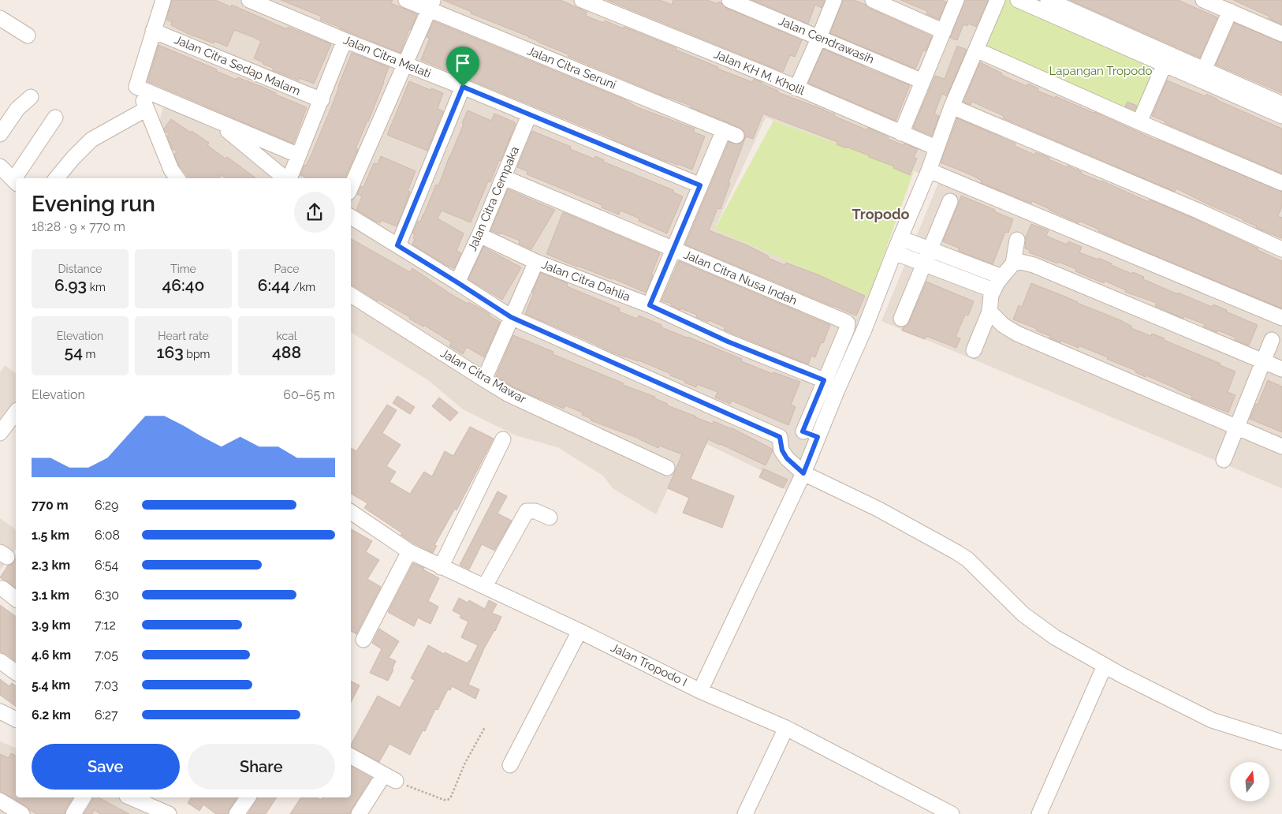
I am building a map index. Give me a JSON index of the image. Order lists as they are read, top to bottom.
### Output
{
  "streets": {
    "street": [
      "Jalan Cendrawasih",
      "Jalan Citra Melati",
      "Jalan Citra Sedap Malam",
      "Jalan Citra Seruni",
      "Jalan KH M. Kholil",
      "Jalan Citra Cempaka",
      "Jalan Citra Nusa Indah",
      "Jalan Citra Dahlia",
      "Jalan Citra Mawar",
      "Jalan Tropodo I"
    ]
  },
  "crossings": [
    ["Jalan Citra Melati", "Jalan Citra Seruni"],
    ["Jalan Citra Melati", "Jalan Citra Cempaka"],
    ["Jalan Citra Cempaka", "Jalan Citra Nusa Indah"],
    ["Jalan Citra Cempaka", "Jalan Citra Dahlia"],
    ["Jalan Citra Nusa Indah", "Jalan Citra Dahlia"]
  ],
  "districts": ["Tropodo"],
  "parks": ["Lapangan Tropodo"],
  "north": "top",
  "page": {
    "heading": ["Evening run", "18:28 · 9 × 770 m"],
    "stats": [
      ["Distance", "6.93 km"],
      ["Time", "46:40"],
      ["Pace", "6:44 /km"],
      ["Elevation", "54 m"],
      ["Heart rate", "163 bpm"],
      ["kcal", "488"]
    ],
    "chart": ["Elevation", "60–65 m"],
    "list": [
      {
        "name": "770 m",
        "note": "6:29"
      },
      {
        "name": "1.5 km",
        "note": "6:08"
      },
      {
        "name": "2.3 km",
        "note": "6:54"
      },
      {
        "name": "3.1 km",
        "note": "6:30"
      },
      {
        "name": "3.9 km",
        "note": "7:12"
      },
      {
        "name": "4.6 km",
        "note": "7:05"
      },
      {
        "name": "5.4 km",
        "note": "7:03"
      },
      {
        "name": "6.2 km",
        "note": "6:27"
      }
    ],
    "buttons": ["Save", "Share"]
  }
}
